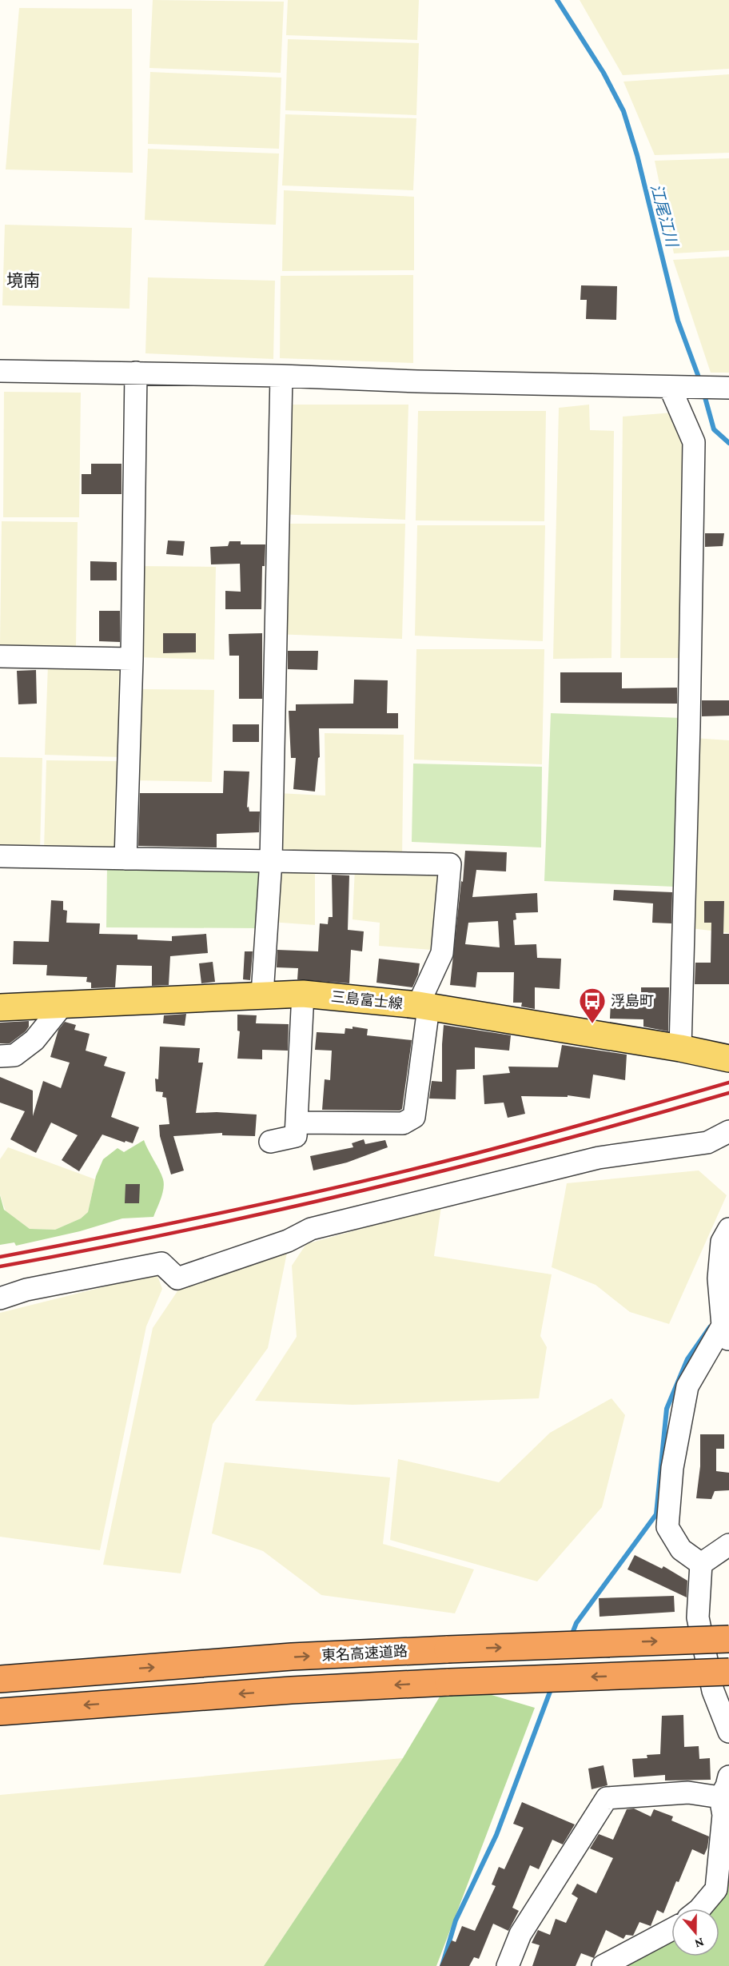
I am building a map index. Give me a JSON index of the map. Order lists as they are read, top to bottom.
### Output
{
  "streets": {
    "highway": ["東名高速道路"],
    "main road": ["三島富士線"]
  },
  "districts": ["境南"],
  "water": ["江尾江川"],
  "places": {
    "bus stop": ["浮島町"]
  },
  "north": "bottom"
}
